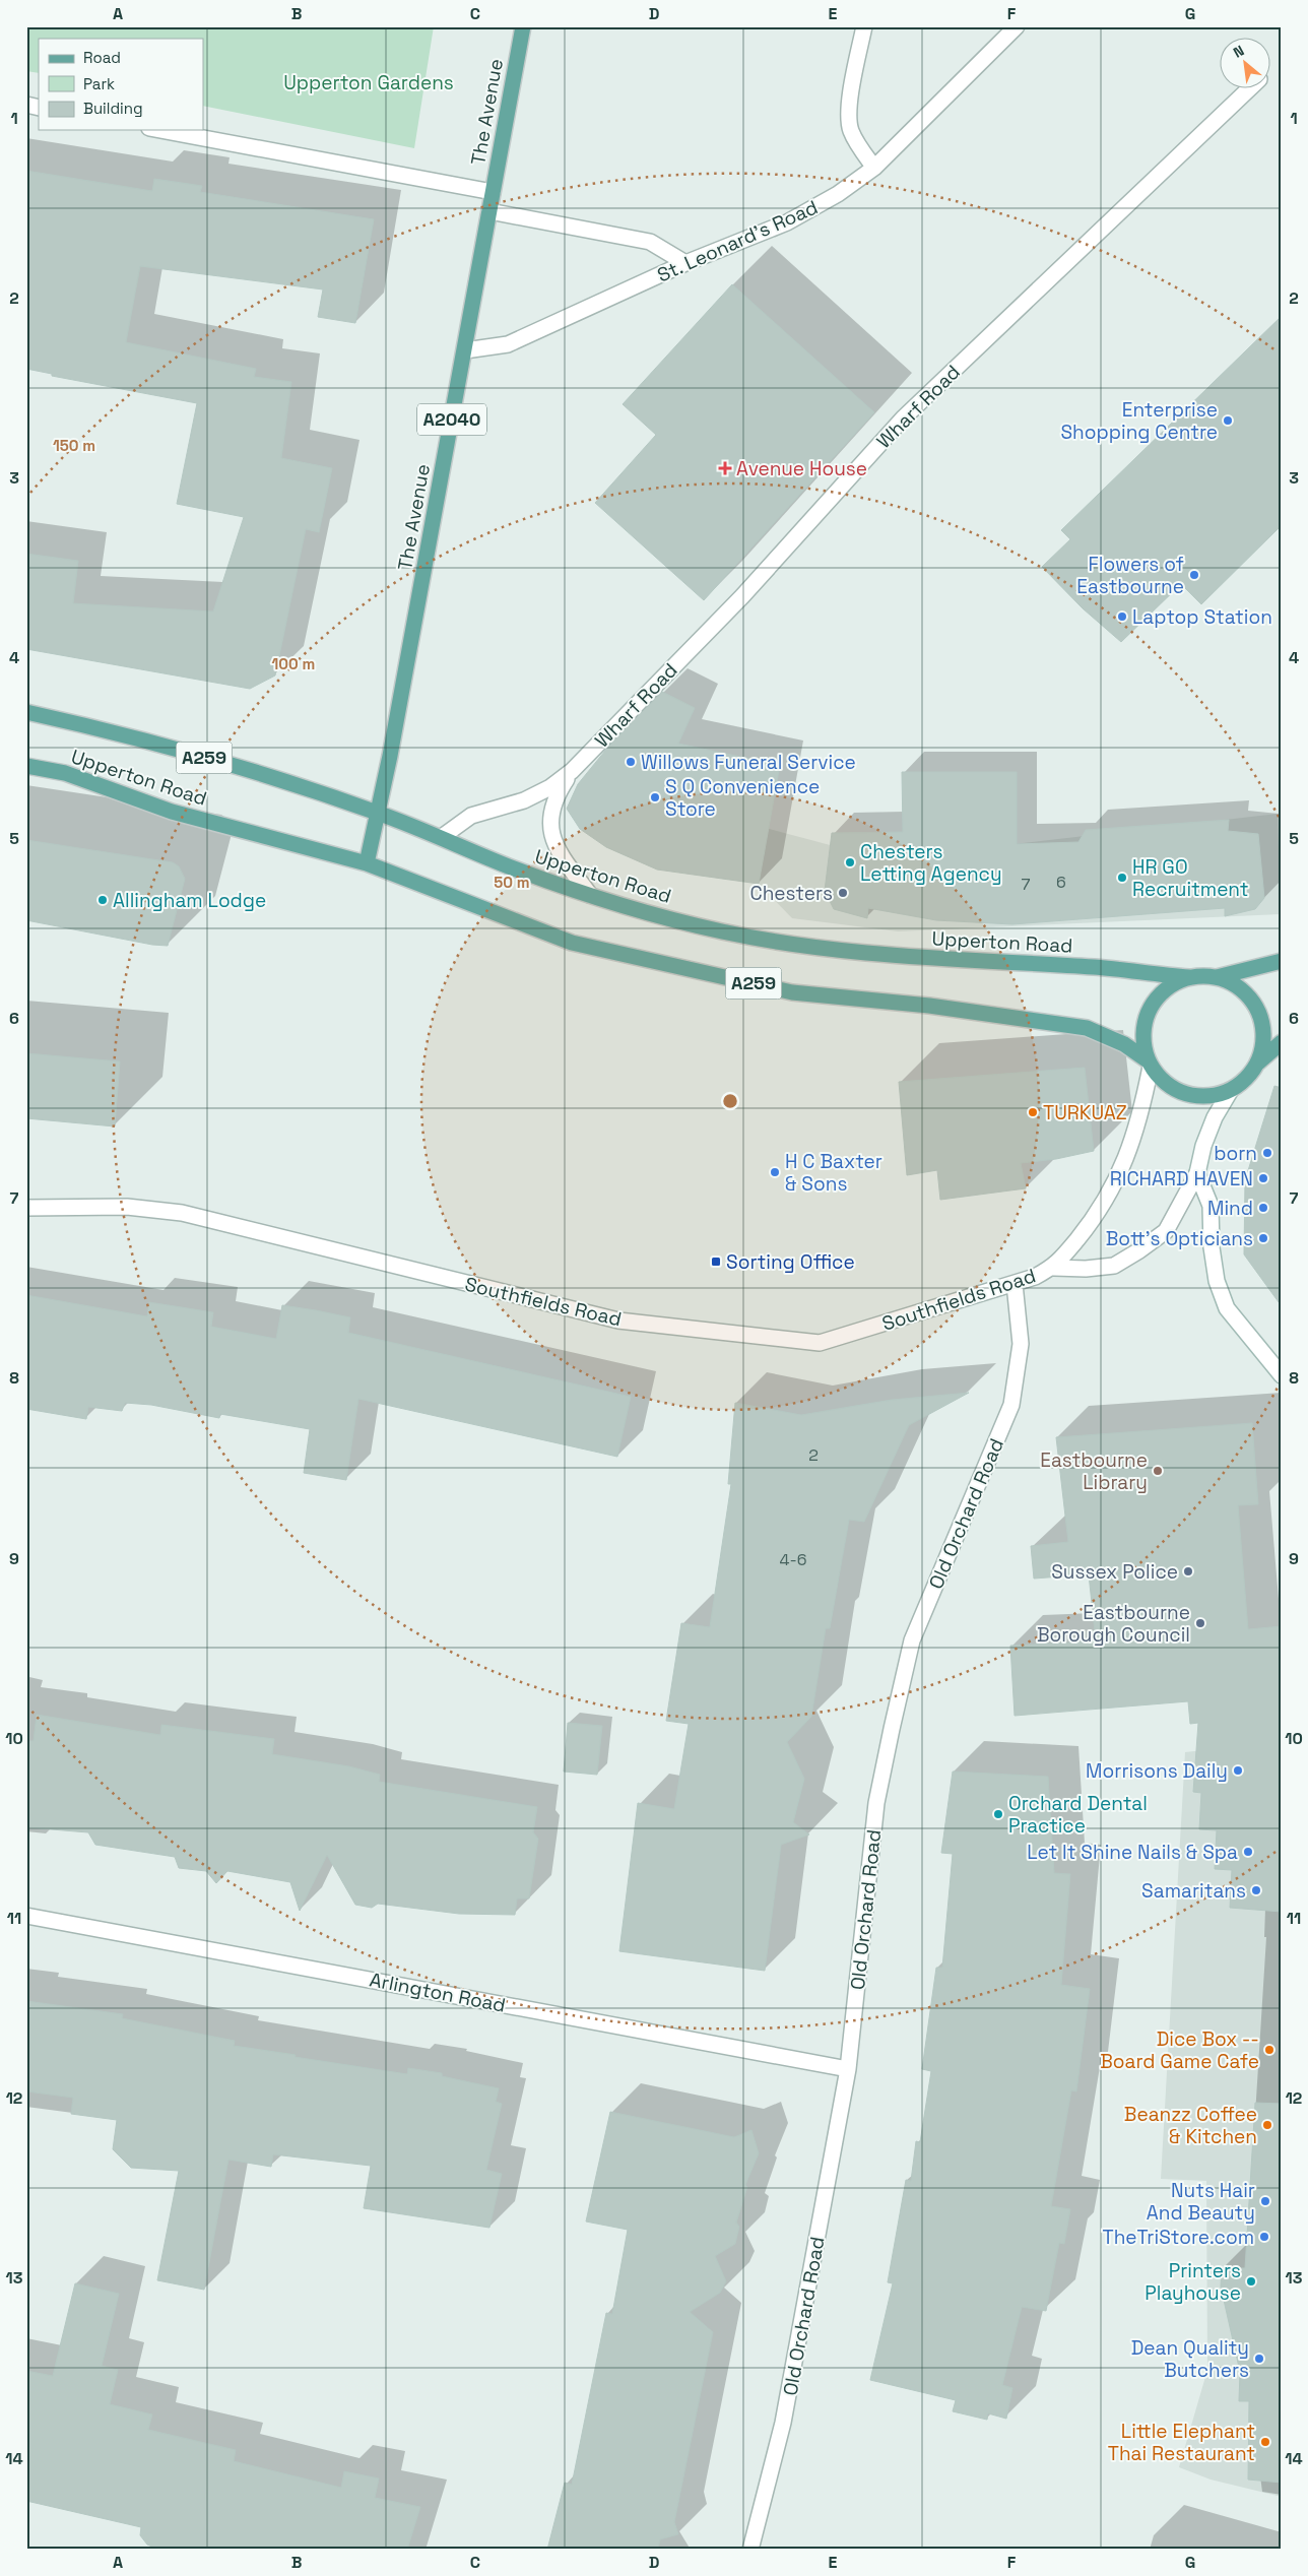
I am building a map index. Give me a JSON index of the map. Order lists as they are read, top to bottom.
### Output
{
  "streets": {
    "main road": [
      "The Avenue",
      "A2040",
      "A259",
      "Upperton Road"
    ],
    "street": [
      "St. Leonard's Road",
      "Wharf Road",
      "Southfields Road",
      "Old Orchard Road",
      "Arlington Road"
    ]
  },
  "crossings": [
    ["The Avenue", "St. Leonard's Road"],
    ["The Avenue", "Upperton Road"],
    ["Wharf Road", "Upperton Road"],
    ["Upperton Road", "Southfields Road"],
    ["Southfields Road", "Old Orchard Road"],
    ["Old Orchard Road", "Arlington Road"]
  ],
  "parks": ["Upperton Gardens"],
  "places": {
    "other": [
      "Enterprise Shopping Centre",
      "Flowers of Eastbourne",
      "Laptop Station",
      "Willows Funeral Service",
      "S Q Convenience Store",
      "Chesters Letting Agency",
      "HR GO Recruitment",
      "Chesters",
      "Allingham Lodge",
      "TURKUAZ",
      "born",
      "H C Baxter & Sons",
      "RICHARD HAVEN",
      "Mind",
      "Bott's Opticians",
      "Eastbourne Library",
      "Sussex Police",
      "Eastbourne Borough Council",
      "Morrisons Daily",
      "Orchard Dental Practice",
      "Let It Shine Nails & Spa",
      "Samaritans",
      "Dice Box -- Board Game Cafe",
      "Beanzz Coffee & Kitchen",
      "Nuts Hair And Beauty",
      "TheTriStore.com",
      "Printers Playhouse",
      "Dean Quality Butchers",
      "Little Elephant Thai Restaurant"
    ],
    "health": ["Avenue House"],
    "transit": ["Sorting Office"]
  },
  "house_numbers": [
    "6",
    "7",
    "2",
    "4-6"
  ],
  "legend": ["Road", "Park", "Building"],
  "north": "top left",
  "grid": {
    "columns": [
      "A",
      "B",
      "C",
      "D",
      "E",
      "F",
      "G"
    ],
    "rows": [
      "1",
      "2",
      "3",
      "4",
      "5",
      "6",
      "7",
      "8",
      "9",
      "10",
      "11",
      "12",
      "13",
      "14"
    ]
  },
  "rings": ["150 m", "100 m", "50 m"]
}
